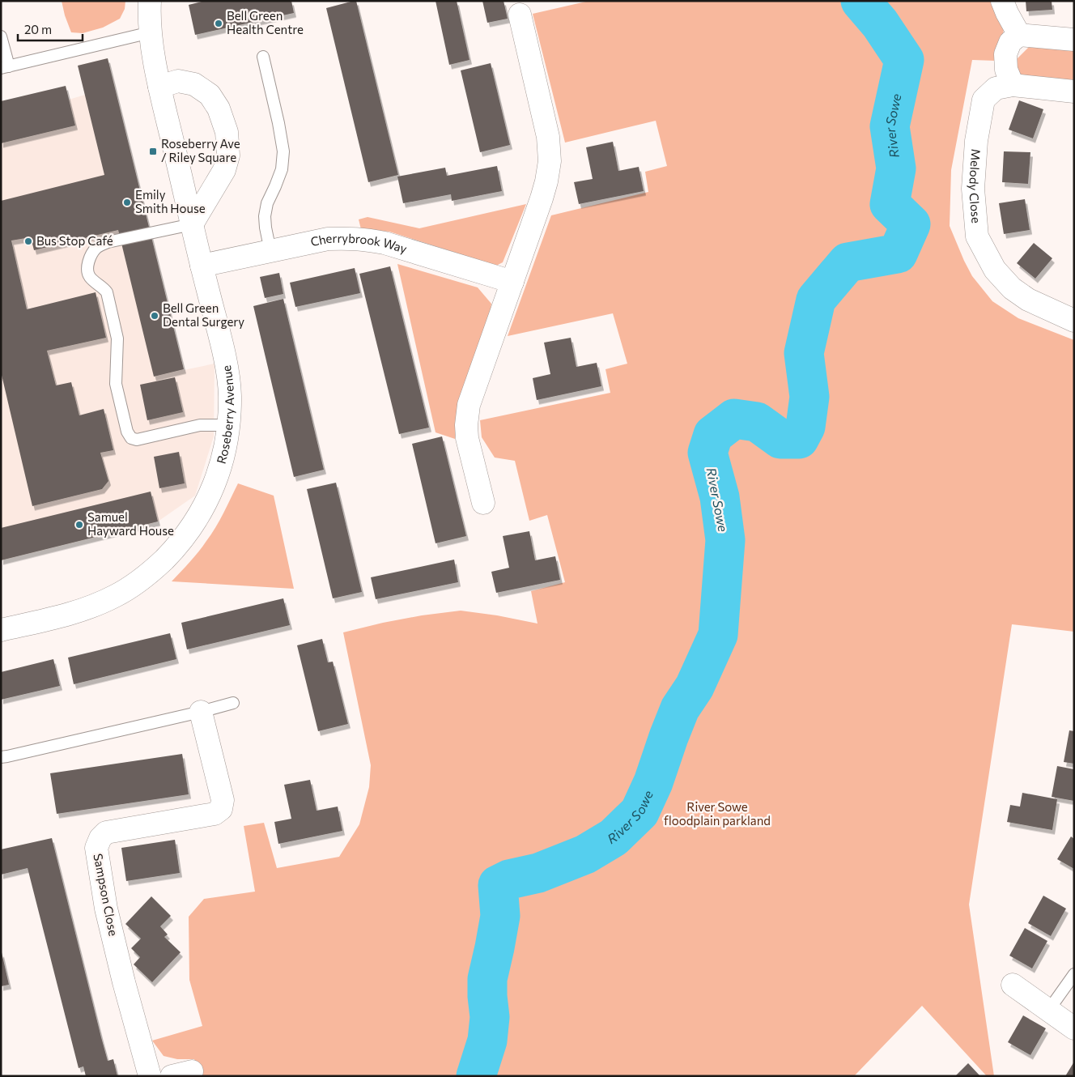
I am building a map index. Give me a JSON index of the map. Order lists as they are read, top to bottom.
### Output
{
  "streets": {
    "street": [
      "Melody Close",
      "Cherrybrook Way",
      "Roseberry Avenue",
      "Sampson Close"
    ]
  },
  "crossings": [
    ["Cherrybrook Way", "Roseberry Avenue"]
  ],
  "water": ["River Sowe"],
  "parks": ["River Sowe floodplain parkland"],
  "places": {
    "other": [
      "Bell Green Health Centre",
      "Emily Smith House",
      "Bus Stop Café",
      "Bell Green Dental Surgery",
      "Samuel Hayward House"
    ],
    "transit": ["Roseberry Ave / Riley Square"]
  },
  "scale_bar": "20 m"
}
